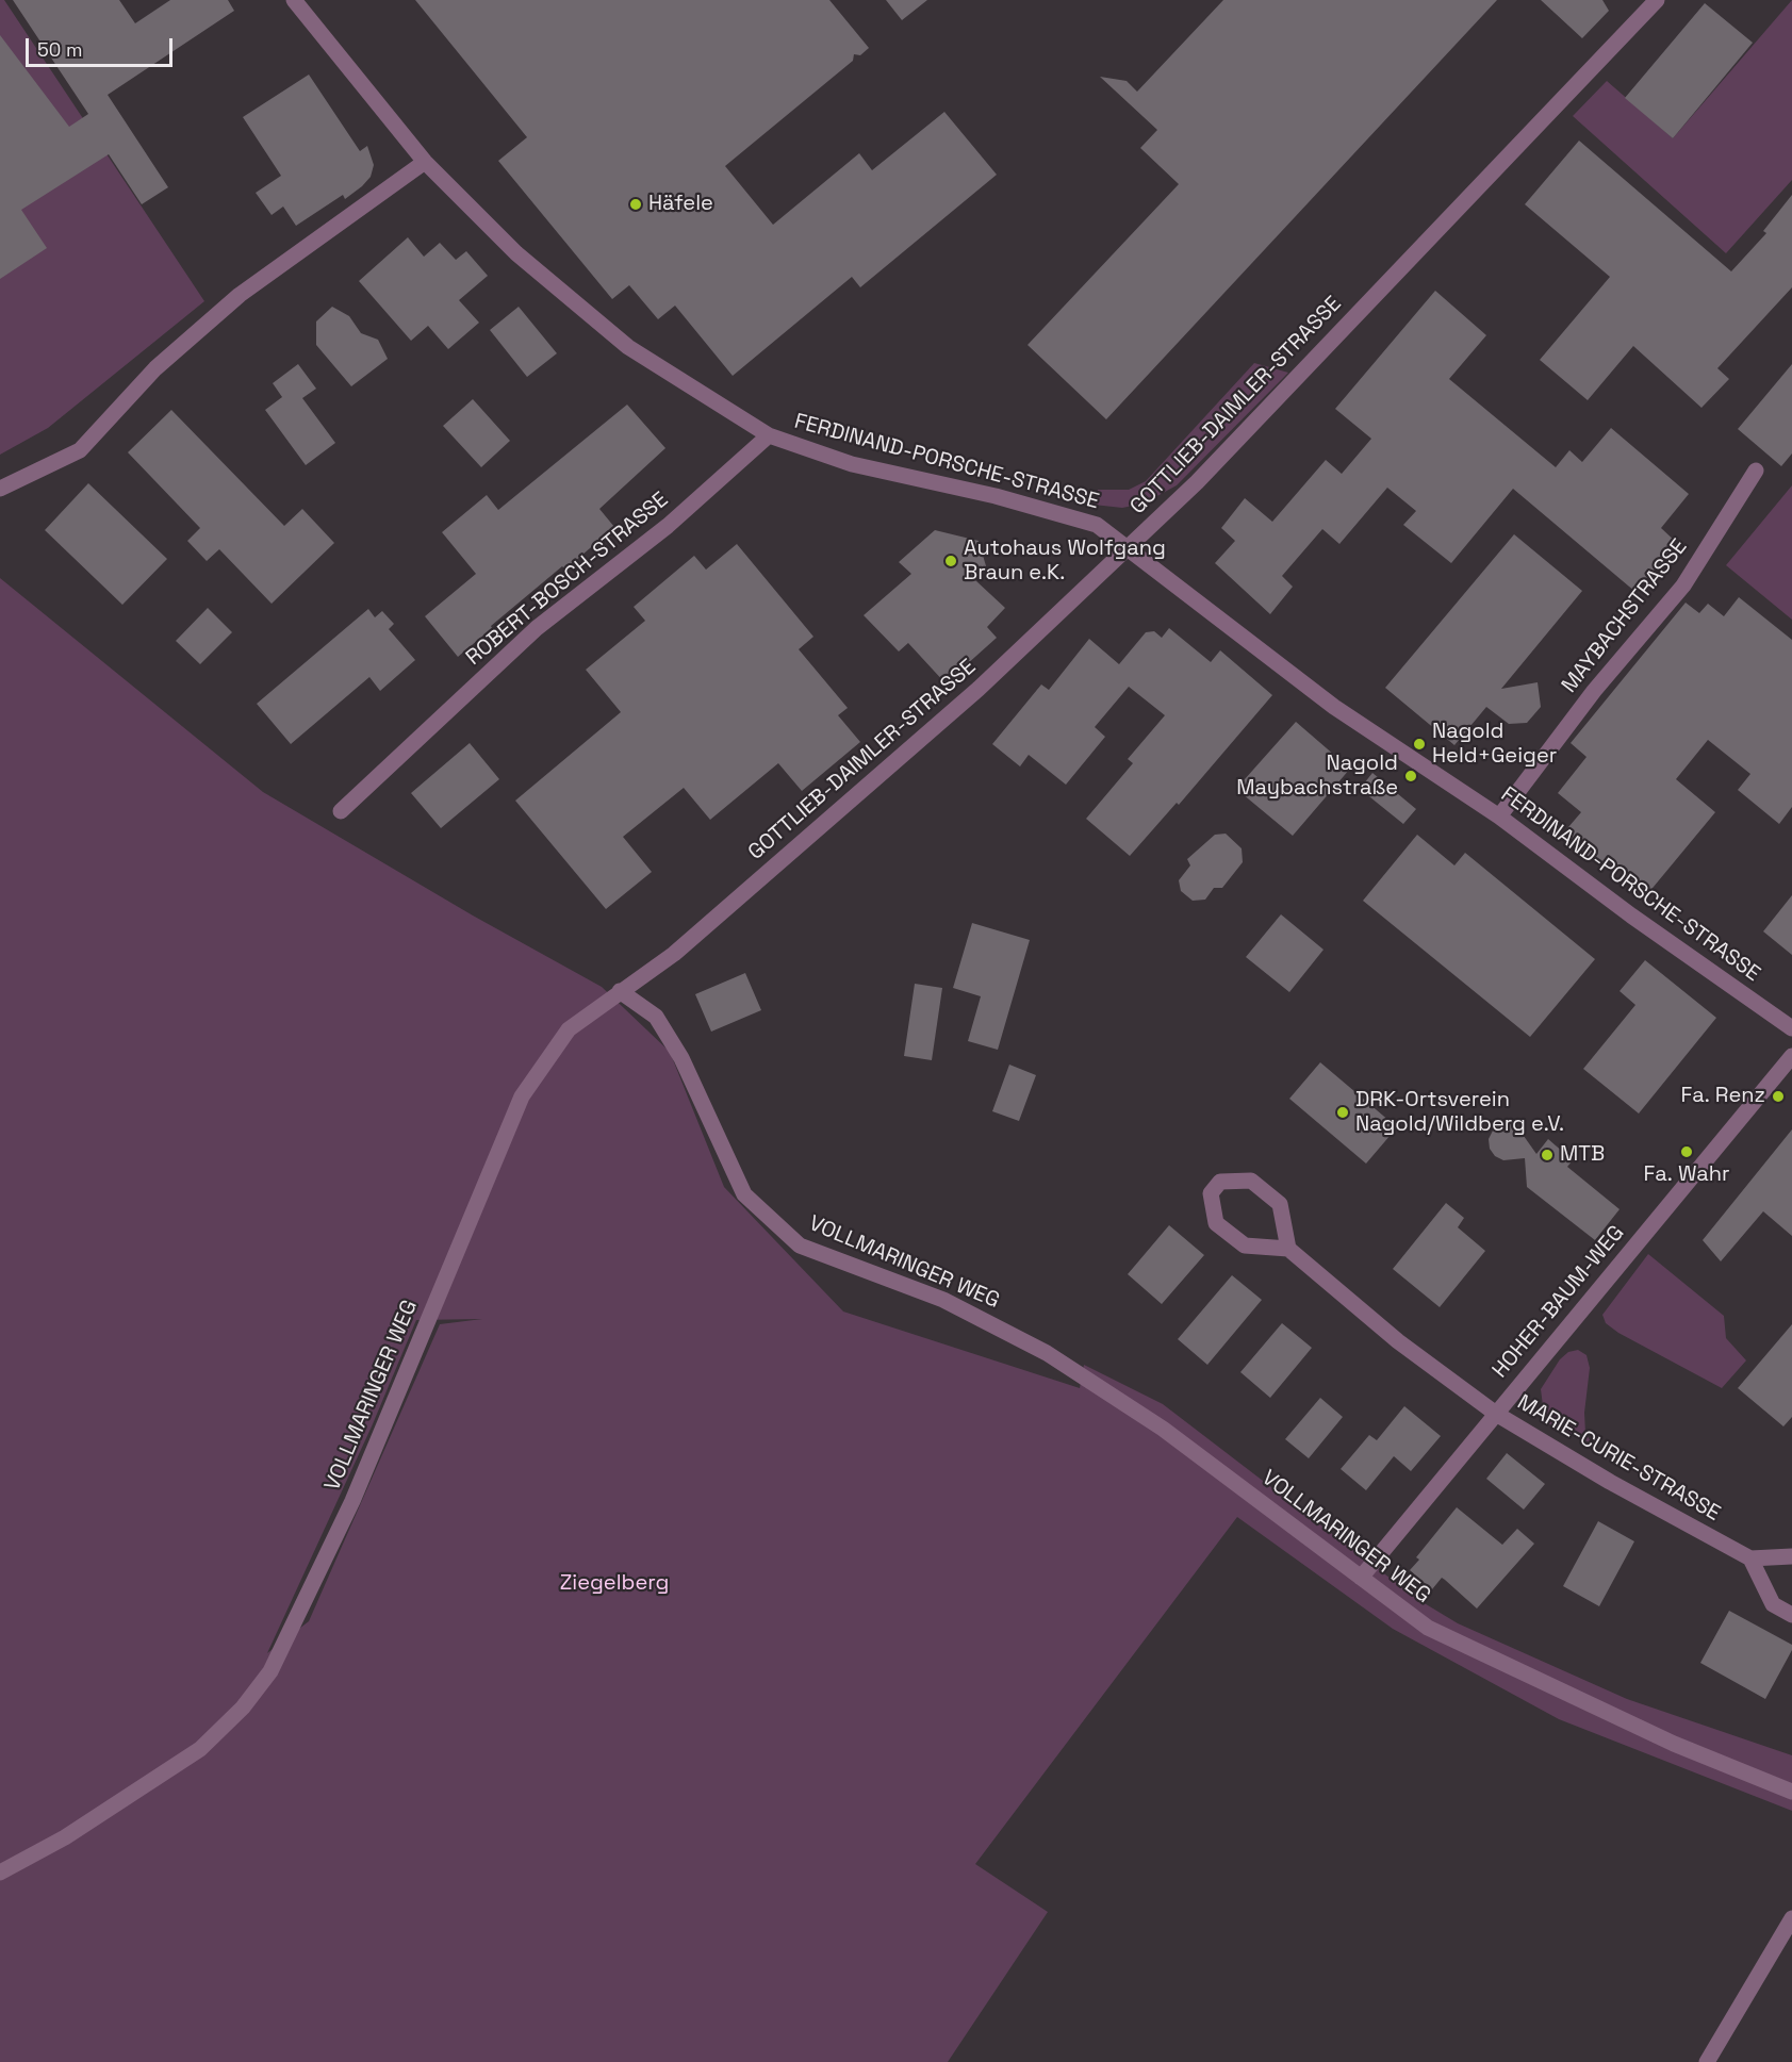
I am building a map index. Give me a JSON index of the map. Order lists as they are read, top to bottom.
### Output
{
  "streets": {
    "street": [
      "GOTTLIEB-DAIMLER-STRASSE",
      "FERDINAND-PORSCHE-STRASSE",
      "ROBERT-BOSCH-STRASSE",
      "MAYBACHSTRASSE",
      "VOLLMARINGER WEG",
      "HOHER-BAUM-WEG",
      "MARIE-CURIE-STRASSE"
    ]
  },
  "crossings": [
    ["GOTTLIEB-DAIMLER-STRASSE", "FERDINAND-PORSCHE-STRASSE"],
    ["GOTTLIEB-DAIMLER-STRASSE", "VOLLMARINGER WEG"],
    ["FERDINAND-PORSCHE-STRASSE", "ROBERT-BOSCH-STRASSE"],
    ["FERDINAND-PORSCHE-STRASSE", "MAYBACHSTRASSE"],
    ["VOLLMARINGER WEG", "HOHER-BAUM-WEG"],
    ["HOHER-BAUM-WEG", "MARIE-CURIE-STRASSE"]
  ],
  "parks": ["Ziegelberg"],
  "places": [
    "Häfele",
    "Autohaus Wolfgang Braun e.K.",
    "Nagold Held+Geiger",
    "Nagold Maybachstraße",
    "Fa. Renz",
    "DRK-Ortsverein Nagold/Wildberg e.V.",
    "Fa. Wahr",
    "MTB"
  ],
  "scale_bar": "50 m"
}
